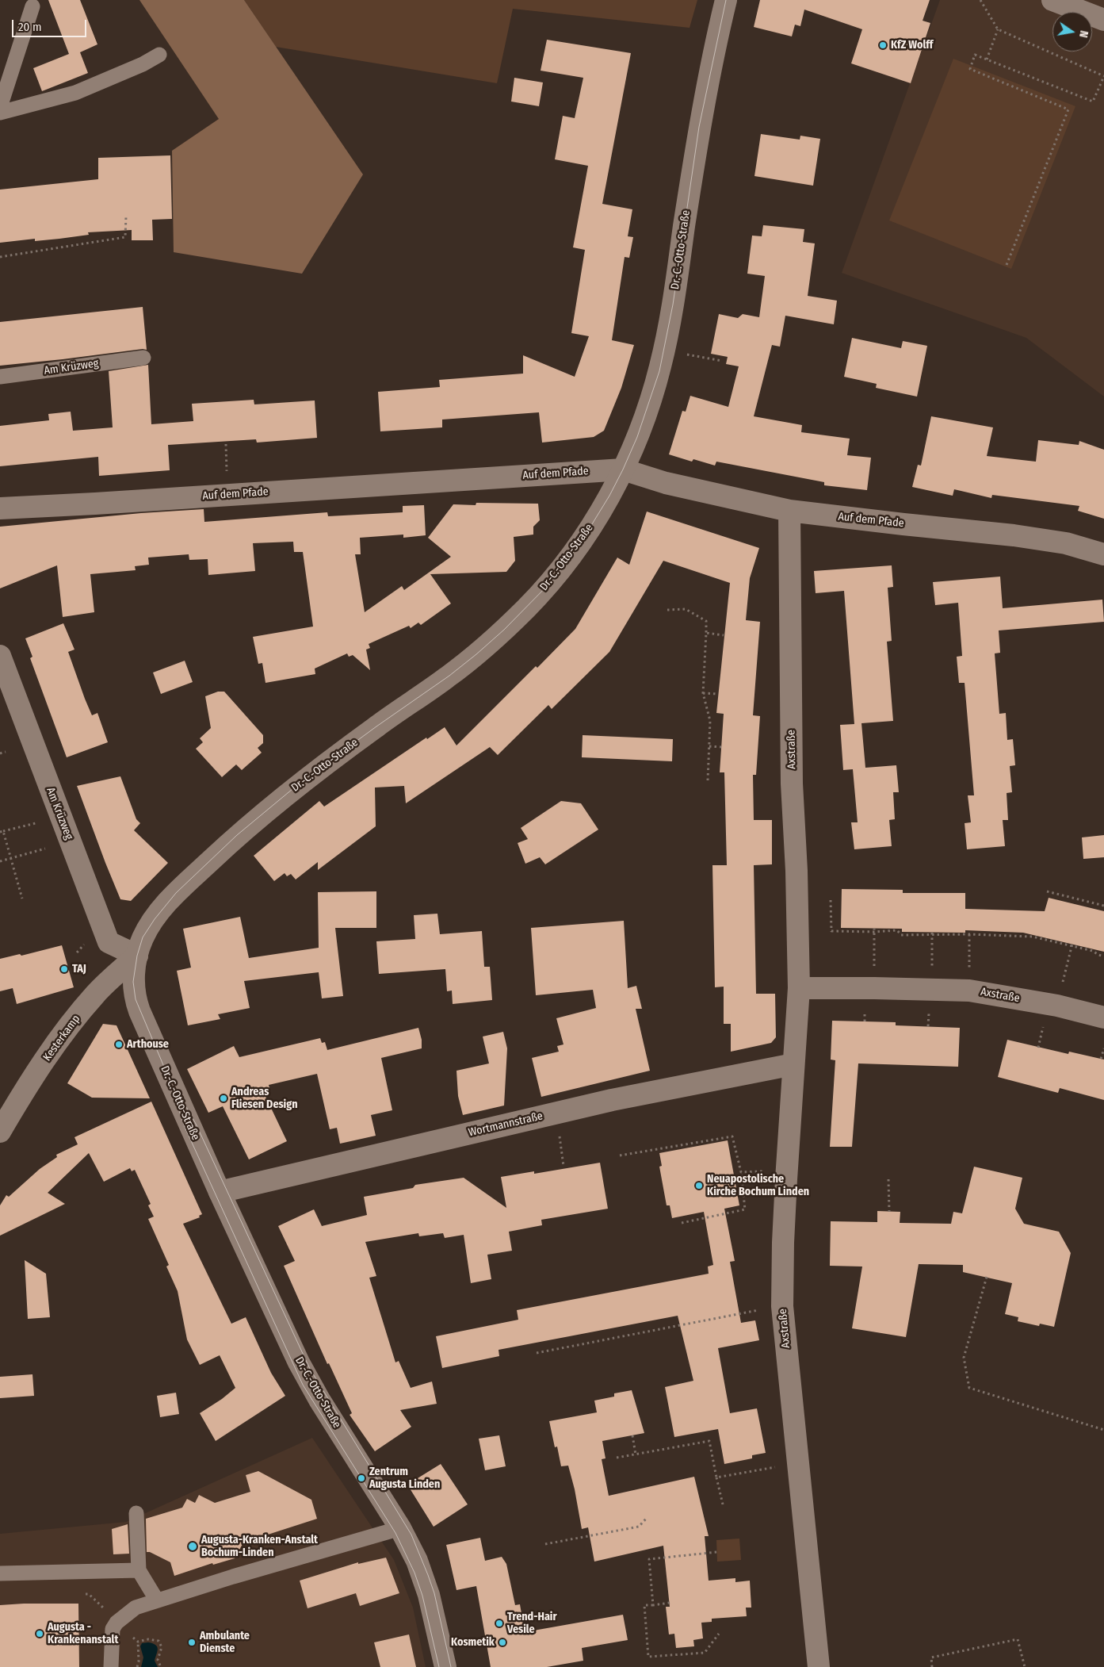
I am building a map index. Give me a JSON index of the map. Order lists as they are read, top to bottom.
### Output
{
  "streets": {
    "street": [
      "Dr.-C.-Otto-Straße",
      "Am Krüzweg",
      "Auf dem Pfade",
      "Axstraße",
      "Kesterkamp",
      "Wortmannstraße"
    ]
  },
  "crossings": [
    ["Dr.-C.-Otto-Straße", "Am Krüzweg"],
    ["Dr.-C.-Otto-Straße", "Auf dem Pfade"],
    ["Dr.-C.-Otto-Straße", "Kesterkamp"],
    ["Dr.-C.-Otto-Straße", "Wortmannstraße"],
    ["Am Krüzweg", "Kesterkamp"],
    ["Auf dem Pfade", "Axstraße"],
    ["Axstraße", "Wortmannstraße"]
  ],
  "places": [
    "KfZ Wolff",
    "TAJ",
    "Arthouse",
    "Andreas Fliesen Design",
    "Neuapostolische Kirche Bochum Linden",
    "Zentrum Augusta Linden",
    "Augusta-Kranken-Anstalt Bochum-Linden",
    "Trend-Hair Vesile",
    "Augusta - Krankenanstalt",
    "Ambulante Dienste",
    "Kosmetik"
  ],
  "scale_bar": "20 m",
  "north": "right"
}
